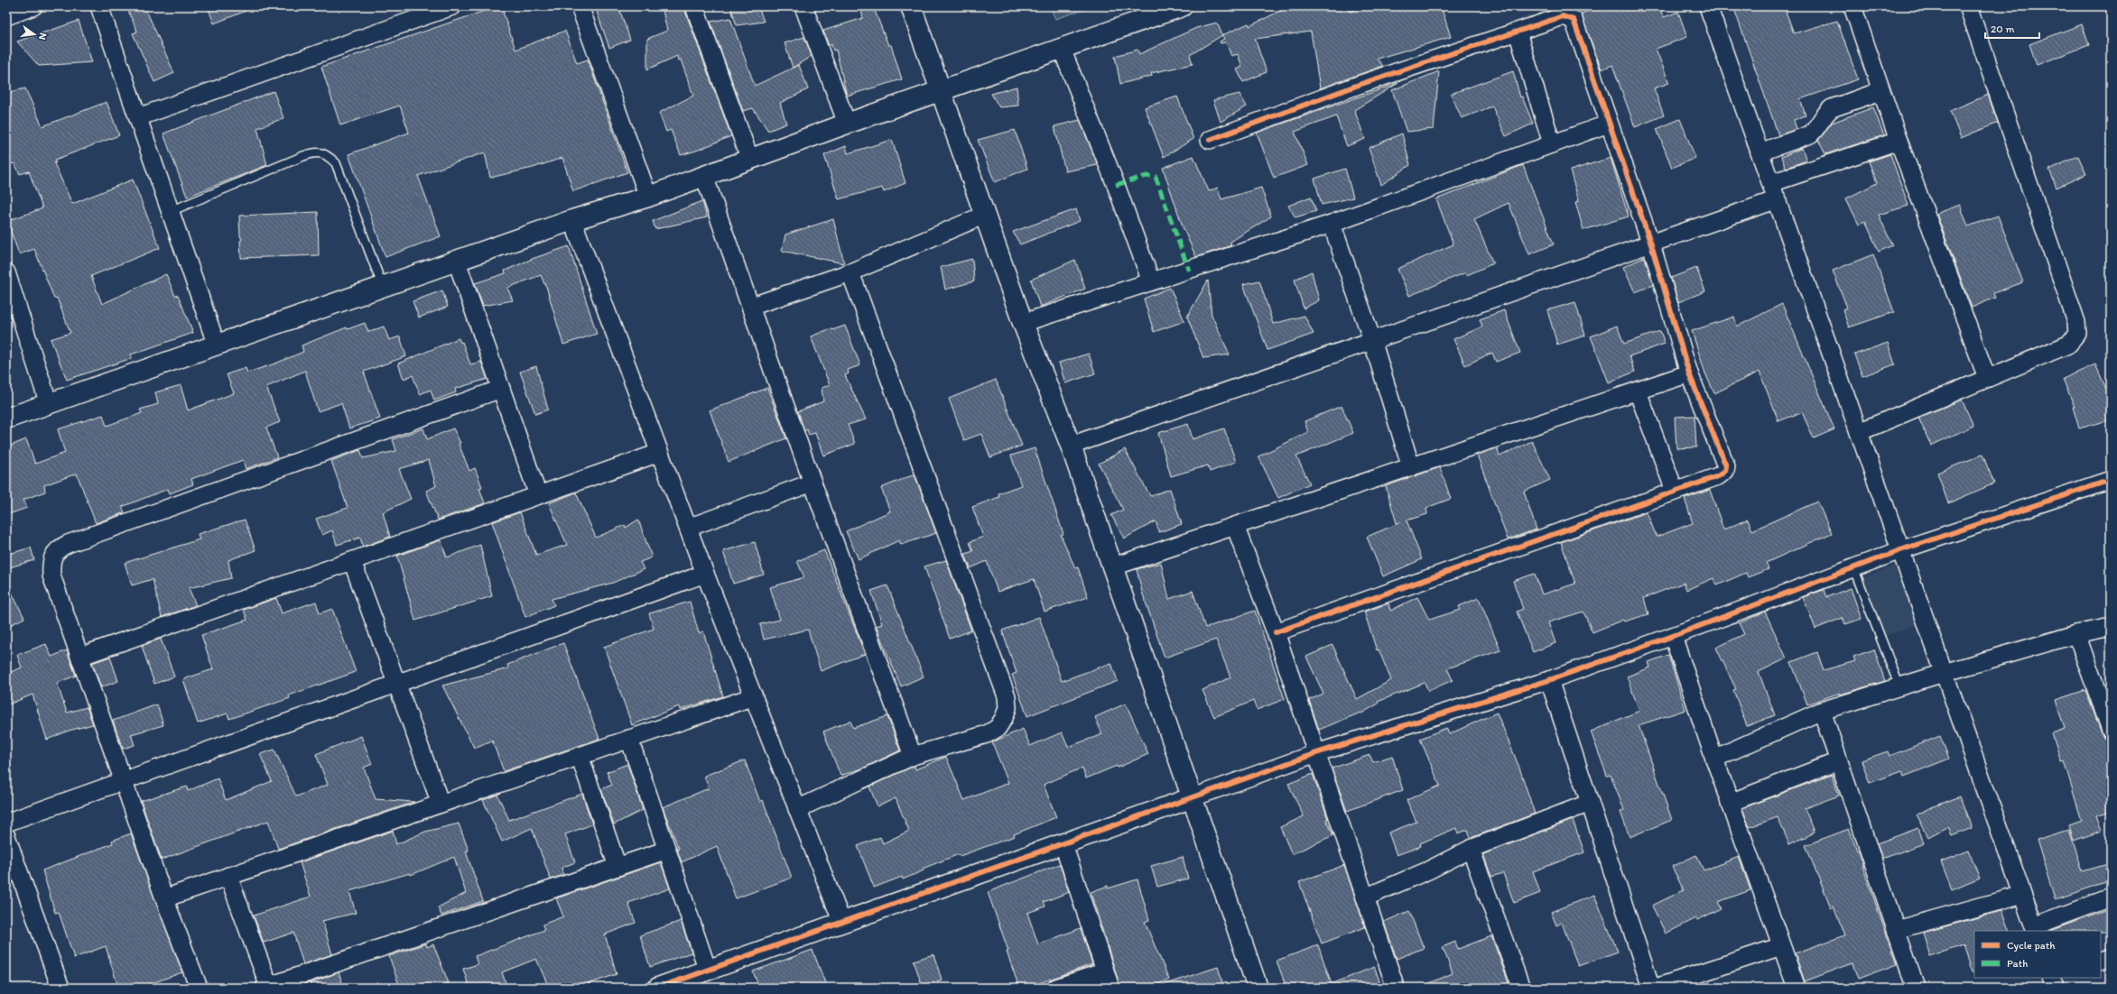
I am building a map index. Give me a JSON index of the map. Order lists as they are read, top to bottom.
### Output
{
  "legend": ["Cycle path", "Path"],
  "scale_bar": "20 m",
  "north": "right"
}
